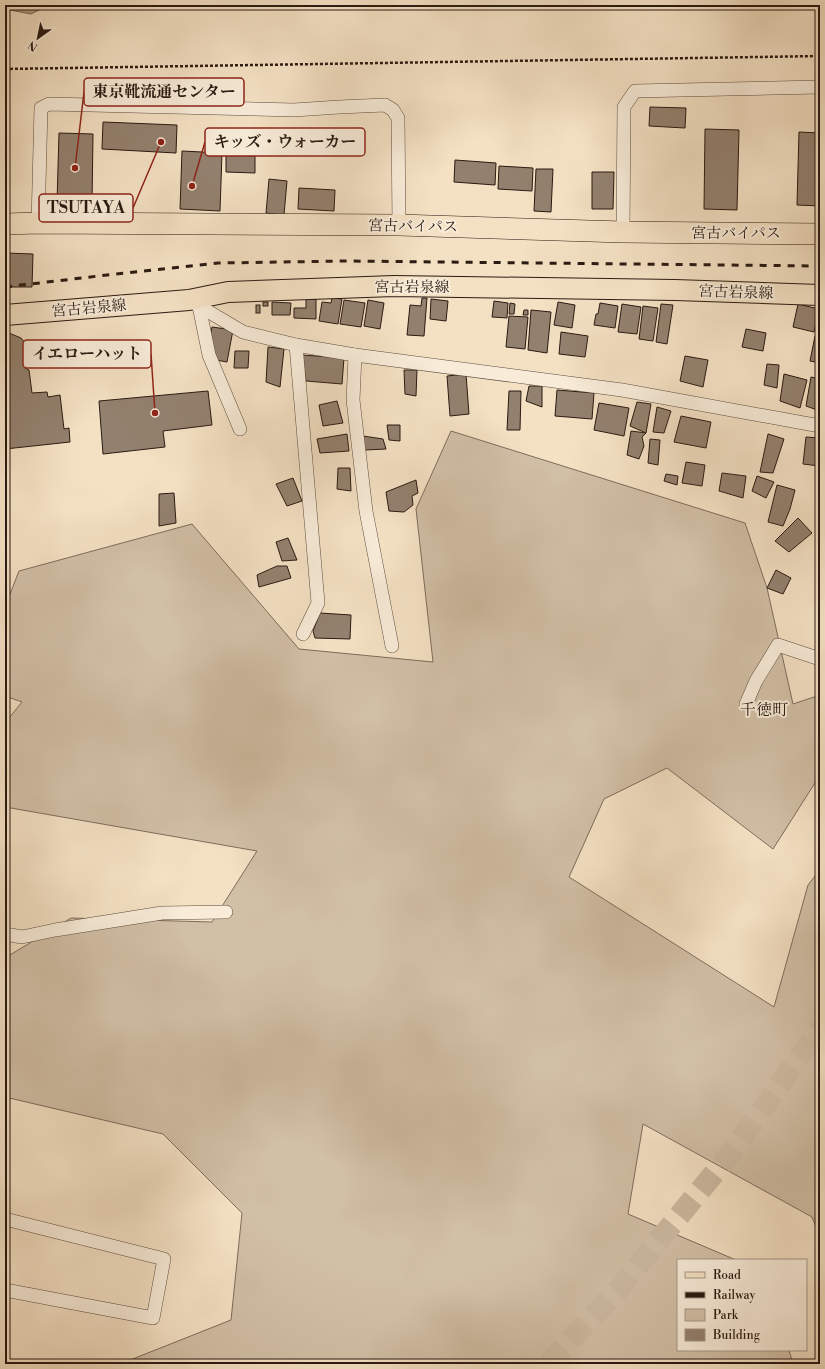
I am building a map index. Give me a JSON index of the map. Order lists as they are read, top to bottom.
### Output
{
  "streets": {
    "highway": ["宮古バイパス"],
    "main road": ["宮古岩泉線"]
  },
  "districts": ["千徳町"],
  "places": [
    "TSUTAYA",
    "東京靴流通センター",
    "キッズ・ウォーカー",
    "イエローハット"
  ],
  "legend": [
    "Road",
    "Railway",
    "Park",
    "Building"
  ],
  "north": "bottom left"
}
